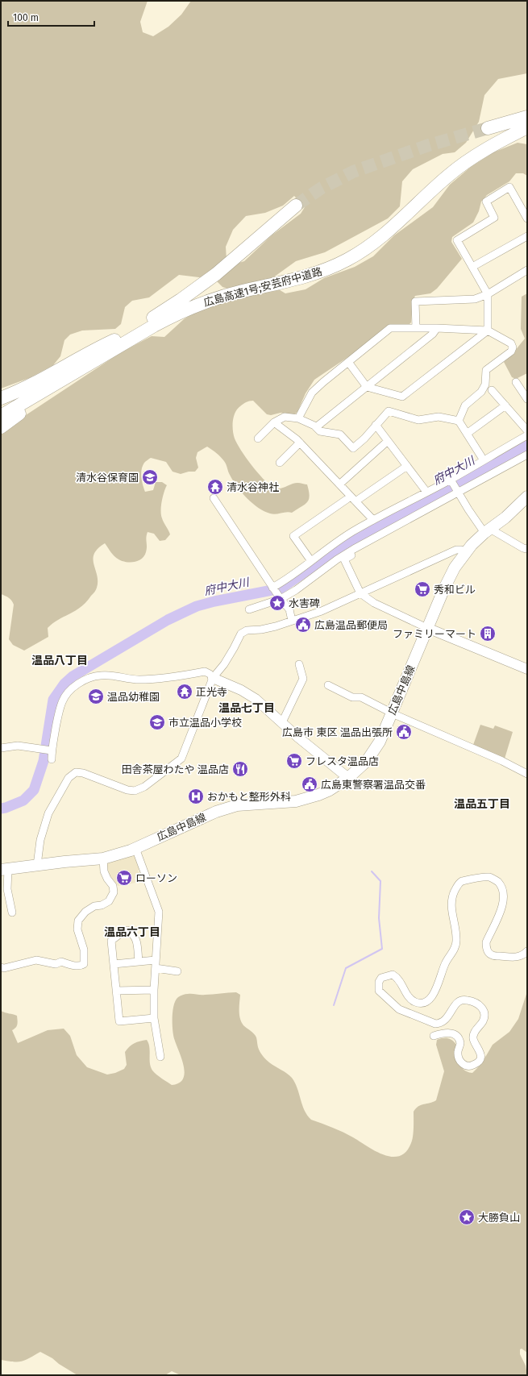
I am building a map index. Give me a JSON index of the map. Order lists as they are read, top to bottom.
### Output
{
  "streets": {
    "highway": ["広島高速1号;安芸府中道路"],
    "main road": ["広島中島線"]
  },
  "districts": [
    "温品八丁目",
    "温品七丁目",
    "温品五丁目",
    "温品六丁目"
  ],
  "water": ["府中大川"],
  "places": {
    "school or university": ["清水谷保育園", "温品幼稚園", "市立温品小学校"],
    "temple": ["清水谷神社", "正光寺"],
    "supermarket": ["秀和ビル", "フレスタ温品店", "ローソン"],
    "place": ["水害碑", "大勝負山"],
    "public building": ["広島温品郵便局", "広島市 東区 温品出張所", "広島東警察署温品交番"],
    "building": ["ファミリーマート"],
    "restaurant": ["田舎茶屋わたや 温品店"],
    "hospital": ["おかもと整形外科"]
  },
  "scale_bar": "100 m"
}
